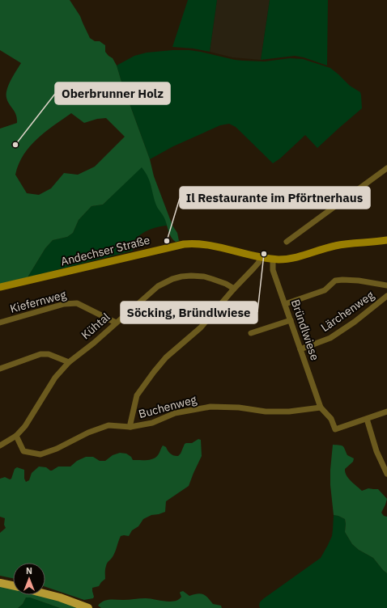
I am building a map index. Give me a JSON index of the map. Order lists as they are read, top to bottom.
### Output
{
  "streets": {
    "street": [
      "Andechser Straße",
      "Kiefernweg",
      "Lärchenweg",
      "Kühtal",
      "Bründlwiese",
      "Buchenweg"
    ]
  },
  "crossings": [
    ["Andechser Straße", "Bründlwiese"],
    ["Kiefernweg", "Kühtal"],
    ["Lärchenweg", "Bründlwiese"],
    ["Kühtal", "Buchenweg"],
    ["Bründlwiese", "Buchenweg"]
  ],
  "places": ["Oberbrunner Holz", "Il Restaurante im Pförtnerhaus", "Söcking, Bründlwiese"],
  "north": "top"
}
